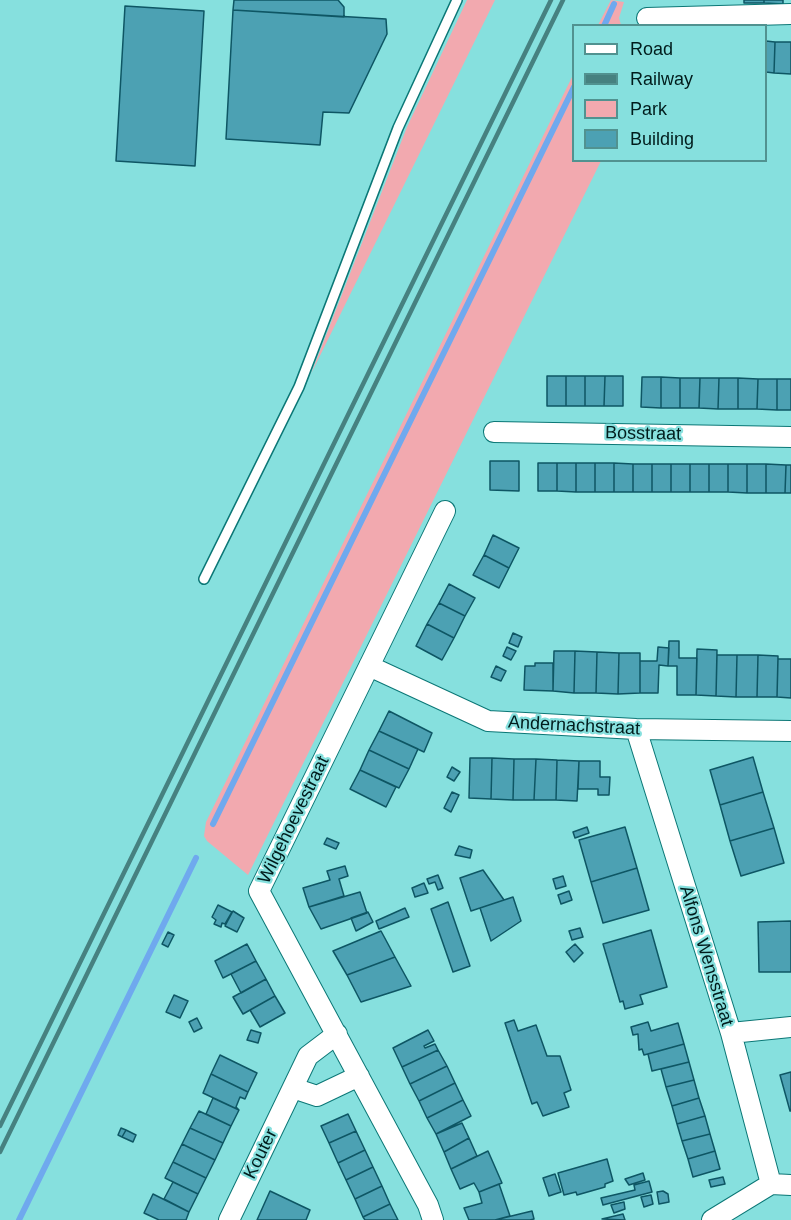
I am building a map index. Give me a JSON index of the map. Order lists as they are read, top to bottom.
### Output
{
  "streets": {
    "street": [
      "Bosstraat",
      "Andernachstraat",
      "Wilgehoevestraat",
      "Alfons Wensstraat",
      "Kouter"
    ]
  },
  "crossings": [
    ["Andernachstraat", "Wilgehoevestraat"],
    ["Andernachstraat", "Alfons Wensstraat"],
    ["Wilgehoevestraat", "Kouter"]
  ],
  "legend": [
    "Road",
    "Railway",
    "Park",
    "Building"
  ]
}
